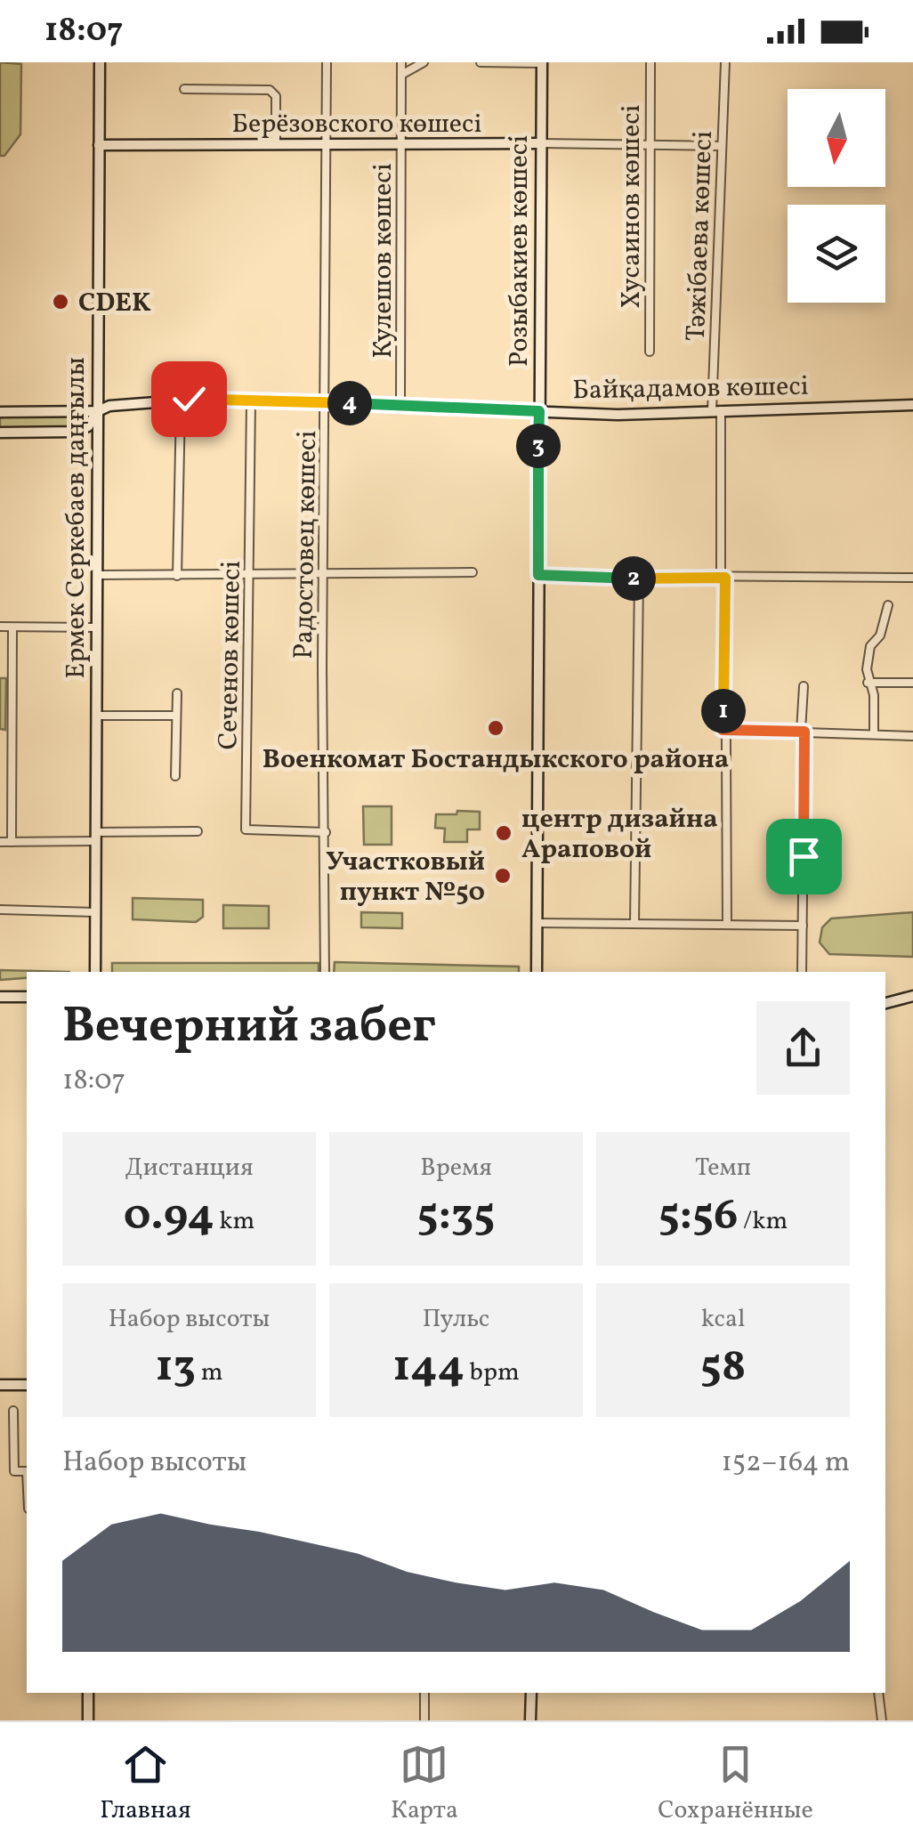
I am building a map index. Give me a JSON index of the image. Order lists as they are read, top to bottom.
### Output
{
  "streets": {
    "street": [
      "Берёзовского көшесі",
      "Хусаинов көшесі",
      "Тәжібаева көшесі",
      "Розыбакиев көшесі",
      "Кулешов көшесі",
      "Байқадамов көшесі",
      "Ермек Серкебаев даңғылы",
      "Радостовец көшесі",
      "Сеченов көшесі"
    ]
  },
  "crossings": [
    ["Берёзовского көшесі", "Хусаинов көшесі"],
    ["Берёзовского көшесі", "Тәжібаева көшесі"],
    ["Берёзовского көшесі", "Розыбакиев көшесі"],
    ["Берёзовского көшесі", "Кулешов көшесі"],
    ["Берёзовского көшесі", "Ермек Серкебаев даңғылы"],
    ["Берёзовского көшесі", "Радостовец көшесі"],
    ["Тәжібаева көшесі", "Байқадамов көшесі"],
    ["Розыбакиев көшесі", "Байқадамов көшесі"],
    ["Кулешов көшесі", "Байқадамов көшесі"],
    ["Байқадамов көшесі", "Ермек Серкебаев даңғылы"],
    ["Байқадамов көшесі", "Радостовец көшесі"],
    ["Байқадамов көшесі", "Сеченов көшесі"],
    ["Радостовец көшесі", "Сеченов көшесі"]
  ],
  "places": [
    "CDEK",
    "Военкомат Бостандыкского района",
    "центр дизайна Араповой",
    "Участковый пункт №50"
  ],
  "north": "bottom",
  "page": {
    "status": "18:07",
    "pins": [
      "4",
      "3",
      "2",
      "1"
    ],
    "heading": ["Вечерний забег", "18:07"],
    "stats": [
      ["Дистанция", "0.94 km"],
      ["Время", "5:35"],
      ["Темп", "5:56 /km"],
      ["Набор высоты", "13 m"],
      ["Пульс", "144 bpm"],
      ["kcal", "58"]
    ],
    "chart": ["Набор высоты", "152–164 m"],
    "tabs": ["Главная", "Карта", "Сохранённые"]
  }
}
